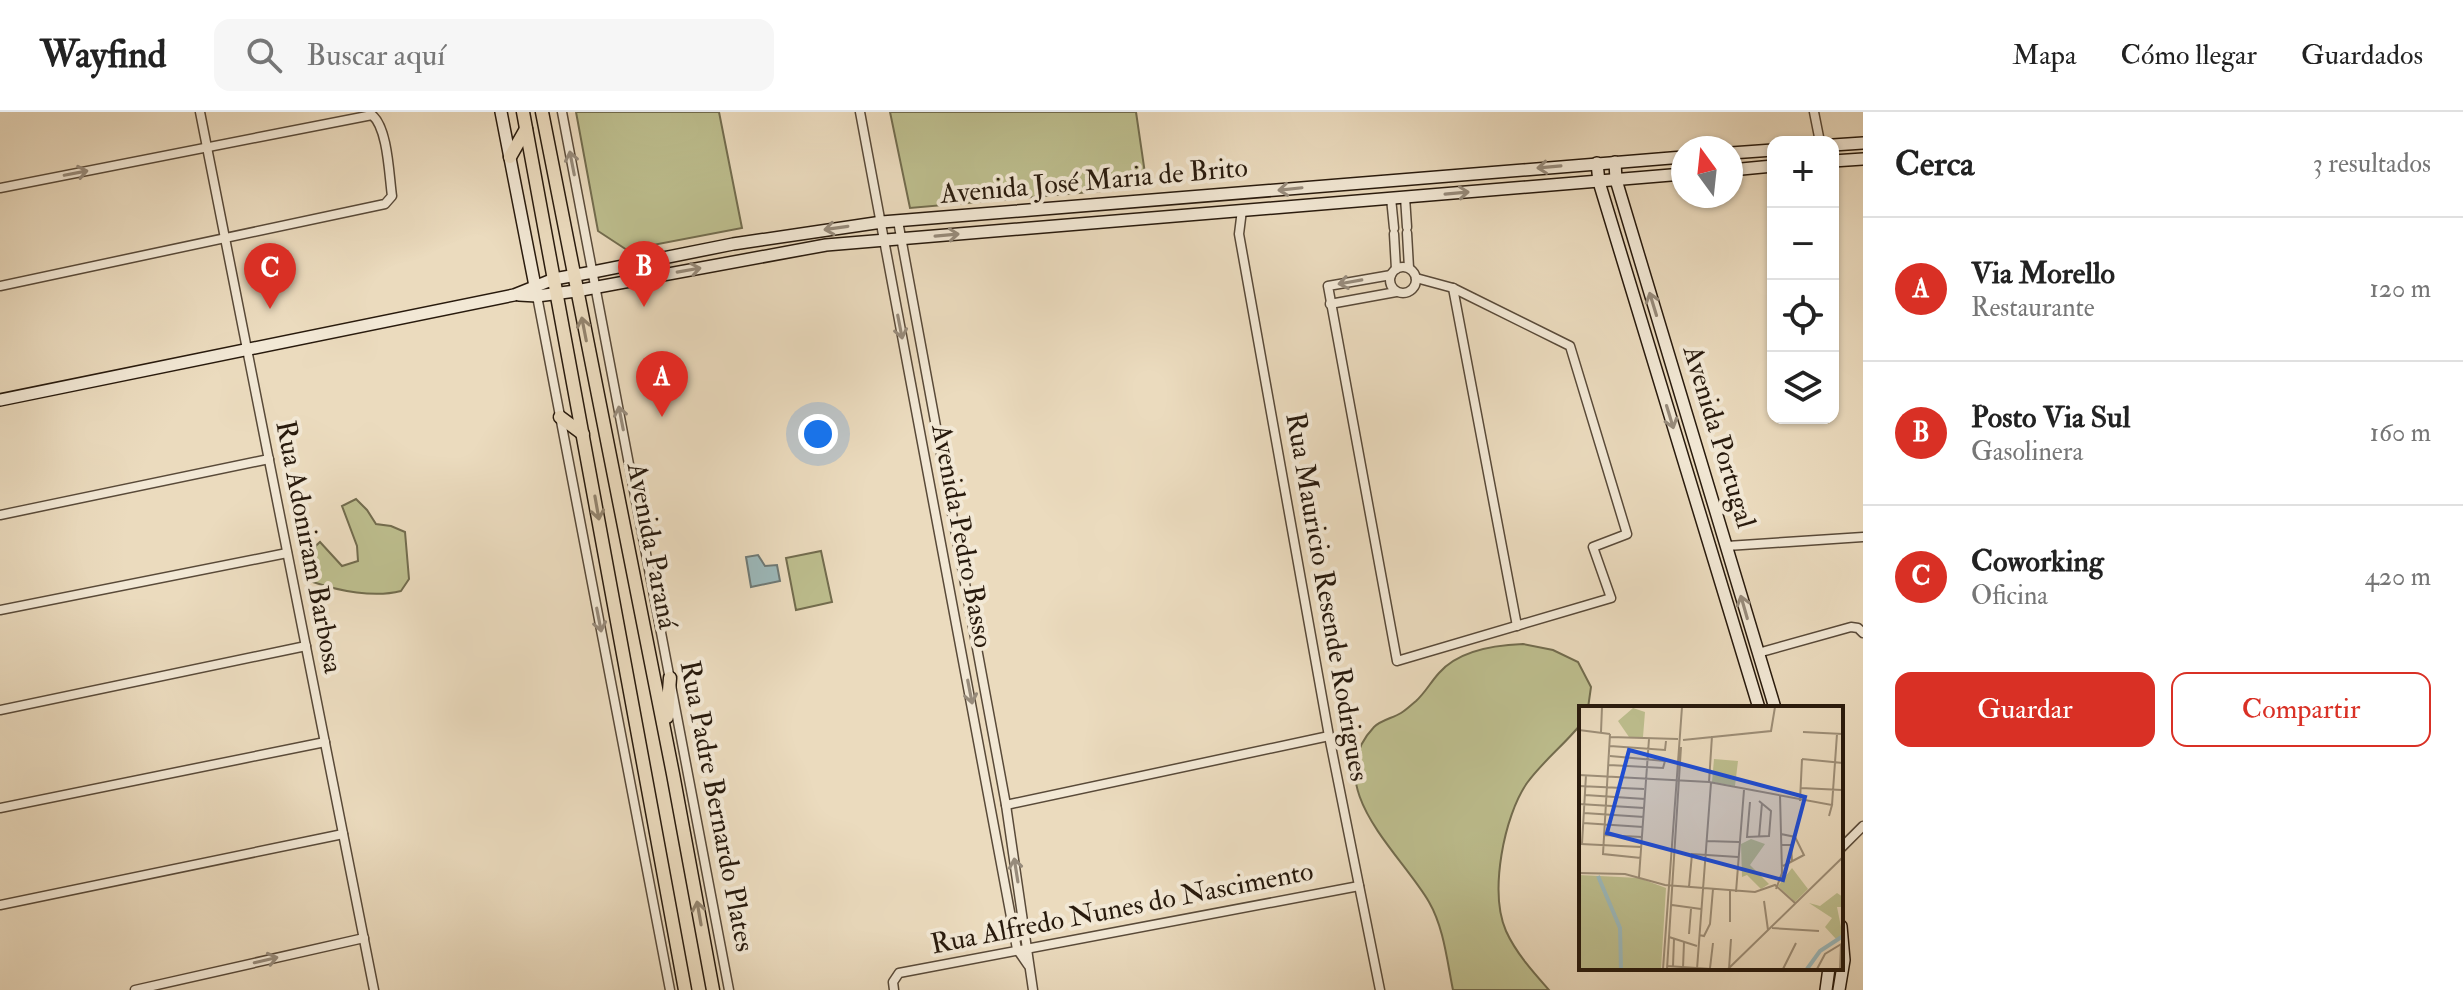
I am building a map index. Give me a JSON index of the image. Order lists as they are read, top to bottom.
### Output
{
  "streets": {
    "main road": ["Avenida José Maria de Brito", "Avenida Portugal", "Avenida Paraná"],
    "street": [
      "Avenida Pedro Basso",
      "Rua Adoniram Barbosa",
      "Rua Mauricio Resende Rodrigues",
      "Rua Padre Bernardo Plates",
      "Rua Alfredo Nunes do Nascimento"
    ]
  },
  "crossings": [
    ["Avenida José Maria de Brito", "Avenida Portugal"],
    ["Avenida José Maria de Brito", "Avenida Pedro Basso"],
    ["Avenida José Maria de Brito", "Avenida Paraná"],
    ["Avenida José Maria de Brito", "Rua Adoniram Barbosa"],
    ["Avenida José Maria de Brito", "Rua Mauricio Resende Rodrigues"],
    ["Avenida José Maria de Brito", "Rua Padre Bernardo Plates"],
    ["Avenida Pedro Basso", "Rua Alfredo Nunes do Nascimento"],
    ["Rua Mauricio Resende Rodrigues", "Rua Alfredo Nunes do Nascimento"]
  ],
  "north": "top",
  "page": {
    "header": "Wayfind",
    "search": "Buscar aquí",
    "nav": ["Mapa", "Cómo llegar", "Guardados"],
    "heading": ["Cerca", "3 resultados"],
    "map_buttons": ["+", "−"],
    "list": [
      {
        "mark": "A",
        "name": "Via Morello",
        "note": "Restaurante",
        "value": "120 m"
      },
      {
        "mark": "B",
        "name": "Posto Via Sul",
        "note": "Gasolinera",
        "value": "160 m"
      },
      {
        "mark": "C",
        "name": "Coworking",
        "note": "Oficina",
        "value": "420 m"
      }
    ],
    "pins": ["B", "C", "A"],
    "buttons": ["Guardar", "Compartir"]
  }
}
